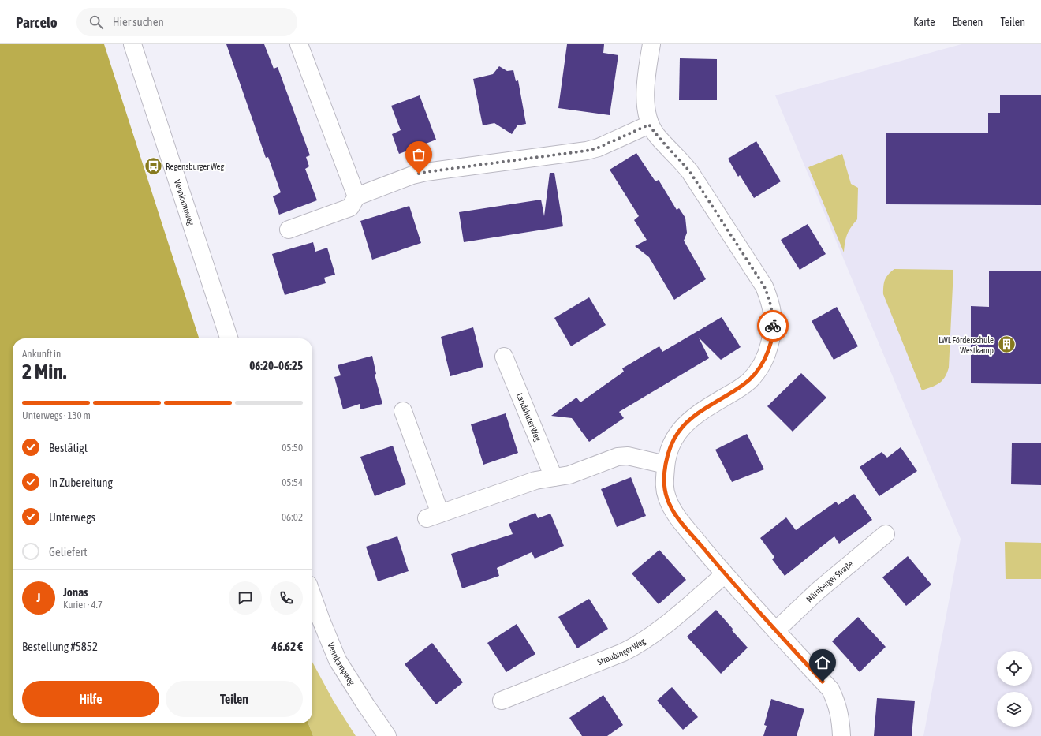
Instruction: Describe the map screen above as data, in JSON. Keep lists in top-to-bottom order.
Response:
{
  "streets": {
    "street": [
      "Vennkampweg",
      "Landshuter Weg",
      "Nürnberger Straße",
      "Straubinger Weg"
    ]
  },
  "places": {
    "bus stop": ["Regensburger Weg"],
    "building": ["LWL Förderschule Westkamp"]
  },
  "page": {
    "header": "Parcelo",
    "search": "Hier suchen",
    "nav": ["Karte", "Ebenen", "Teilen"],
    "heading": ["2 Min.", "Ankunft in", "06:20–06:25"],
    "panel": [
      "Jonas",
      "Kurier · 4.7",
      "Bestellung #5852",
      "46.62 €"
    ],
    "bar": "Unterwegs · 130 m",
    "list": [
      ["Bestätigt", "05:50"],
      ["In Zubereitung", "05:54"],
      ["Unterwegs", "06:02"],
      "Geliefert"
    ],
    "round": "J",
    "buttons": ["Hilfe", "Teilen"]
  }
}
